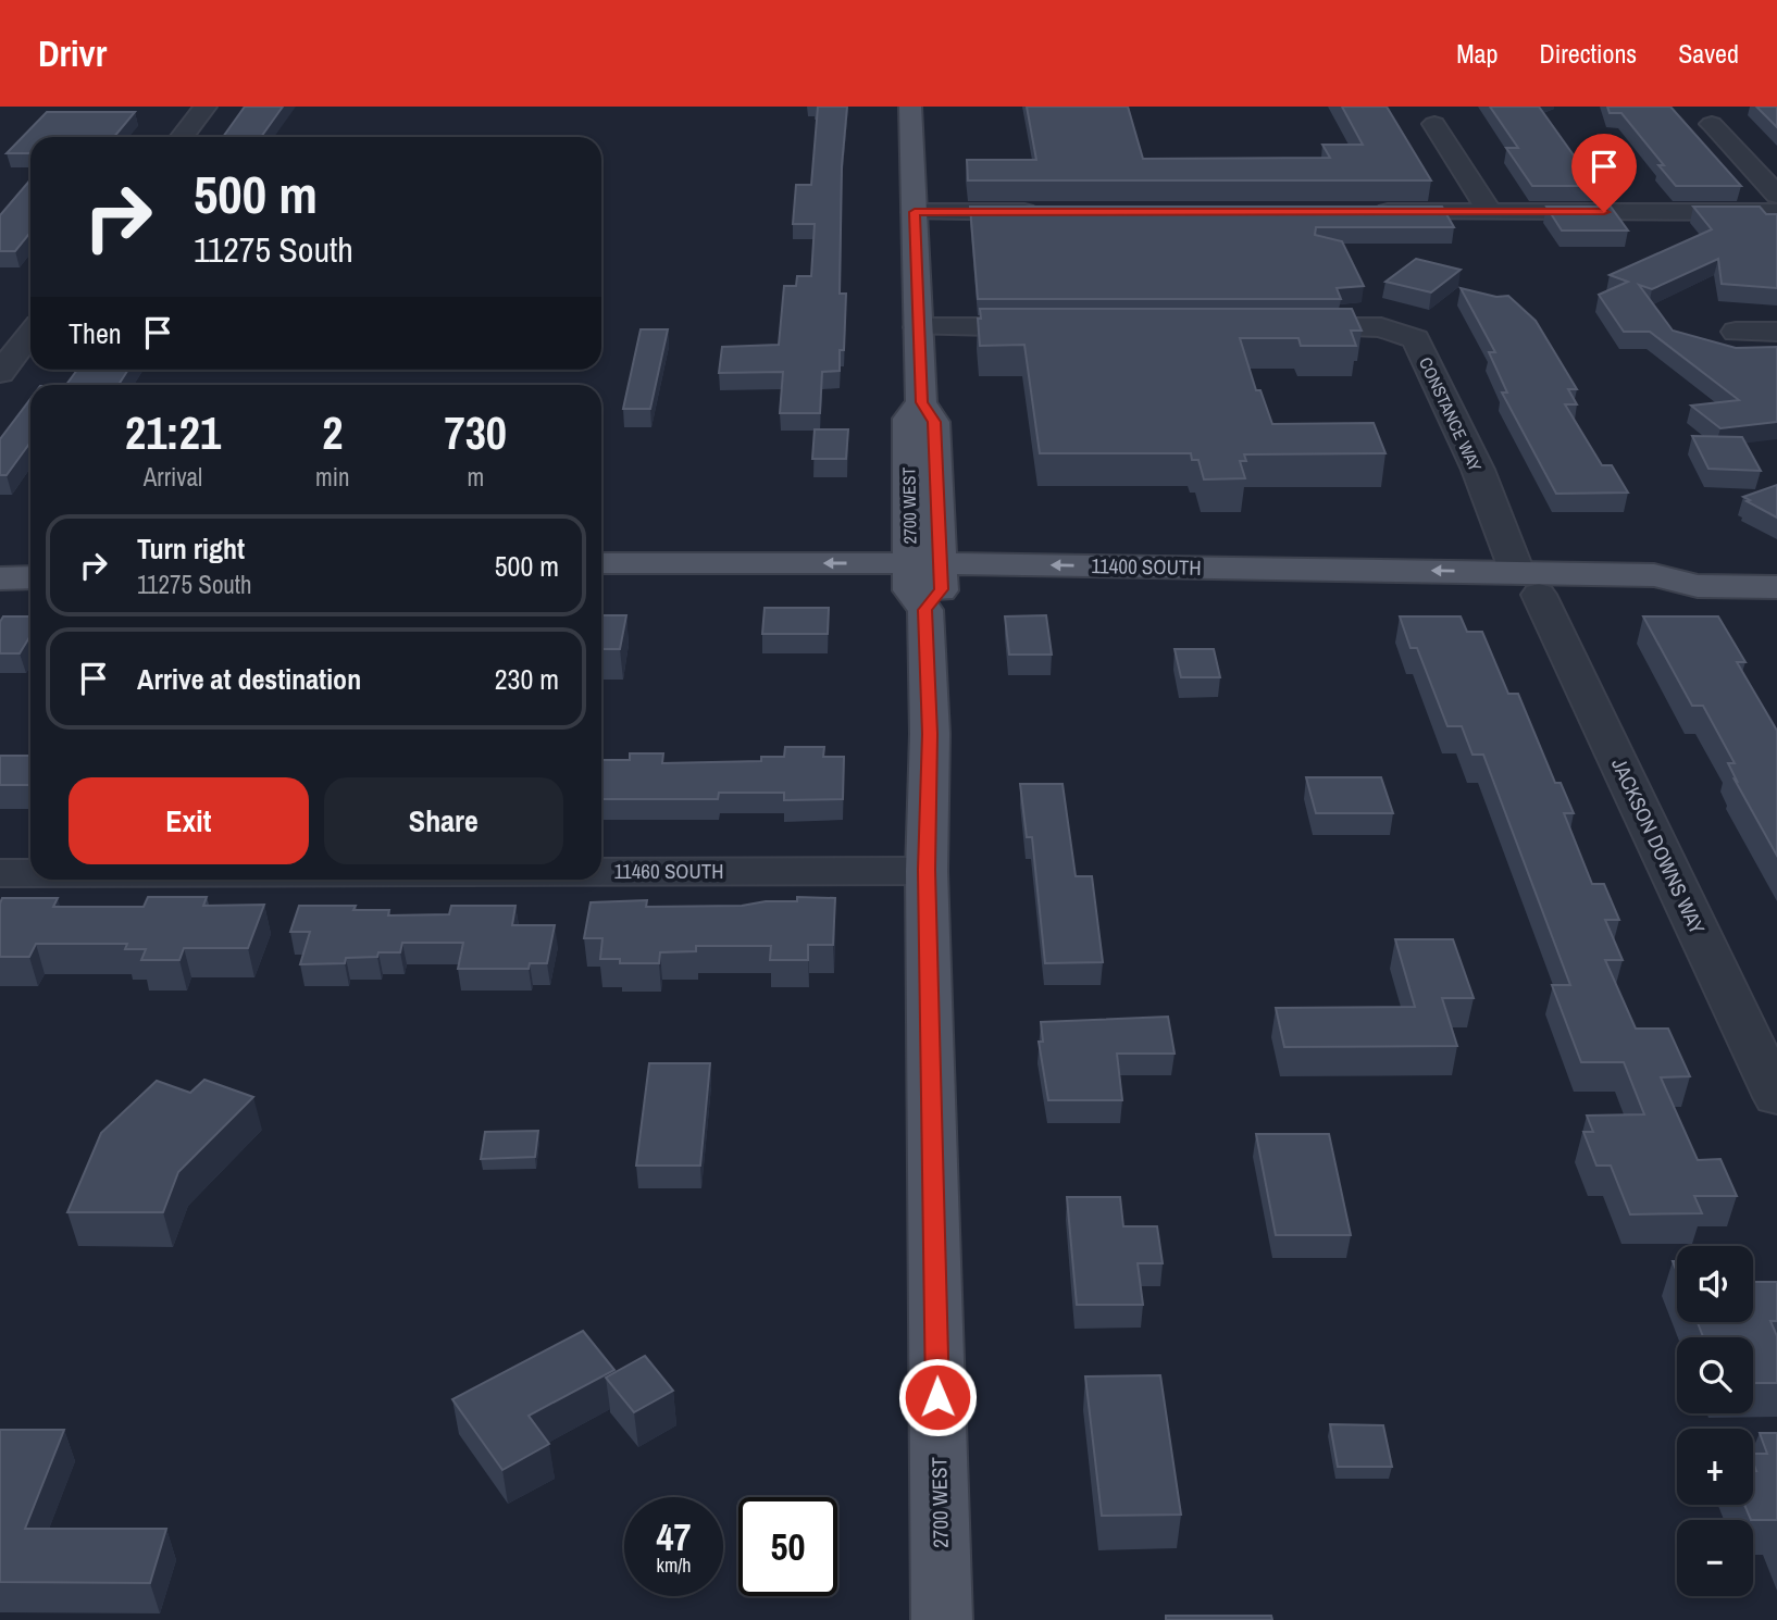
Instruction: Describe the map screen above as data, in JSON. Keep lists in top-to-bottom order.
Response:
{
  "streets": {
    "main road": ["2700 WEST", "11400 SOUTH"],
    "street": ["CONSTANCE WAY", "JACKSON DOWNS WAY", "11460 SOUTH"]
  },
  "crossings": [
    ["CONSTANCE WAY", "11400 SOUTH"],
    ["CONSTANCE WAY", "JACKSON DOWNS WAY"],
    ["2700 WEST", "11400 SOUTH"],
    ["2700 WEST", "11460 SOUTH"],
    ["11400 SOUTH", "JACKSON DOWNS WAY"]
  ],
  "page": {
    "header": "Drivr",
    "nav": ["Map", "Directions", "Saved"],
    "turn": ["500 m", "11275 South"],
    "then": "Then",
    "eta": [
      "21:21",
      "Arrival",
      "2",
      "min",
      "730",
      "m"
    ],
    "list": [
      {
        "name": "Turn right",
        "note": "11275 South",
        "value": "500 m"
      },
      {
        "name": "Arrive at destination",
        "value": "230 m"
      }
    ],
    "buttons": ["Exit", "Share"],
    "map_buttons": ["+", "−"],
    "speed": "47 km/h",
    "limit": "50"
  }
}
